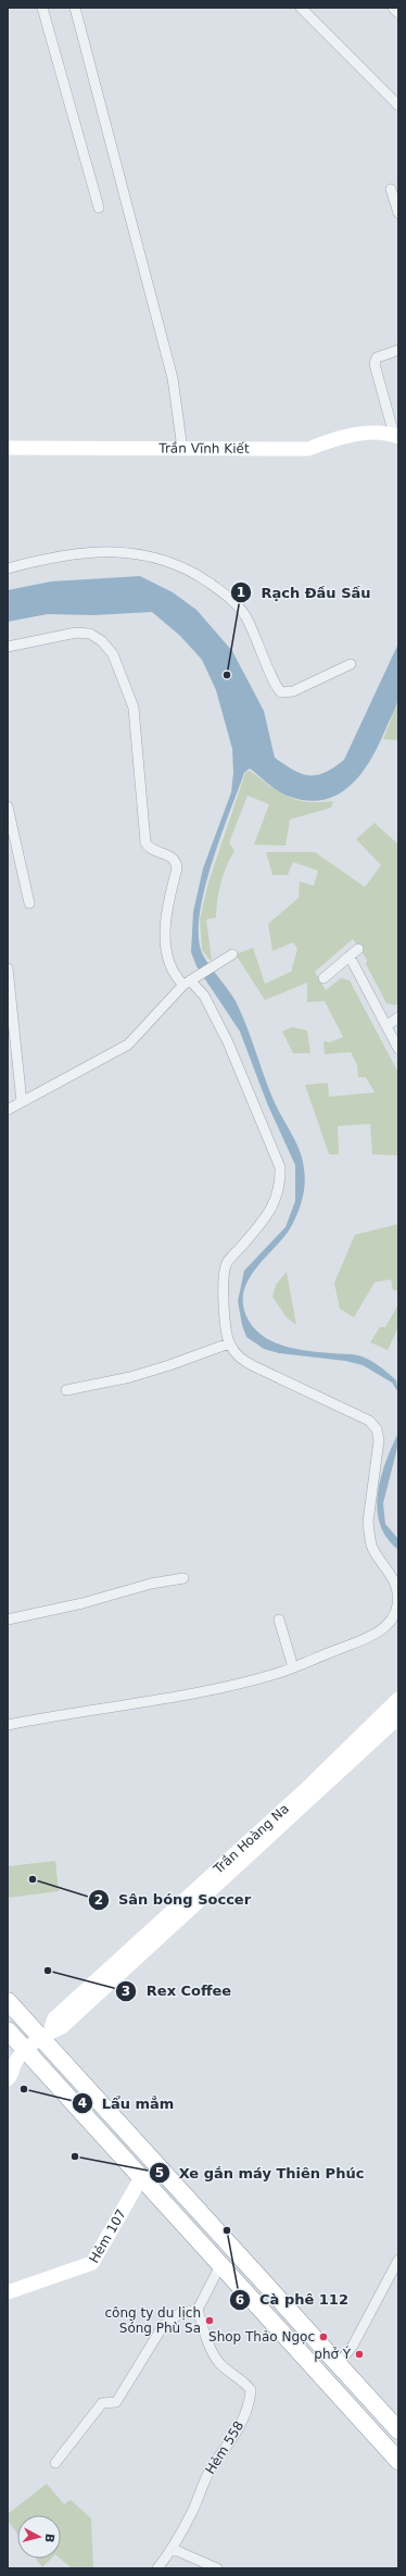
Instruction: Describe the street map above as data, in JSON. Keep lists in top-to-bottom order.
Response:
{
  "streets": {
    "main road": ["Trần Vĩnh Kiết", "Trần Hoàng Na", "Hẻm 107"],
    "street": ["Hẻm 558"]
  },
  "places": [
    "Rạch Đầu Sấu",
    "Sân bóng Soccer",
    "Rex Coffee",
    "Lẩu mẳm",
    "Xe gắn máy Thiên Phúc",
    "Cà phê 112",
    "công ty du lịch Sóng Phù Sa",
    "Shop Thảo Ngọc",
    "phở Ý"
  ],
  "north": "right"
}
